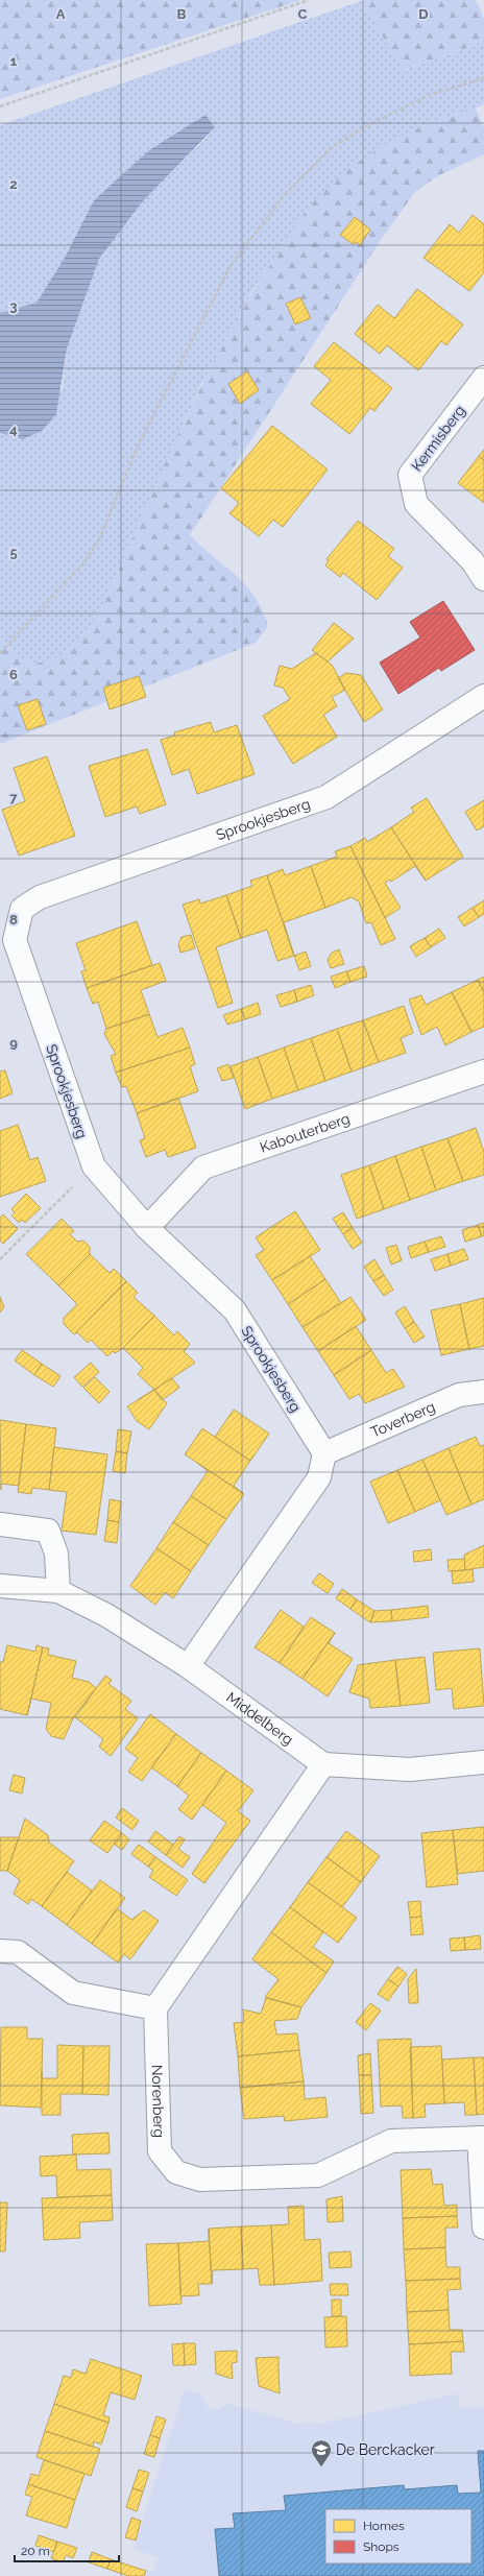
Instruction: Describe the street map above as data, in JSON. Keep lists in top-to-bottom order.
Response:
{
  "streets": {
    "street": [
      "Kermisberg",
      "Sprookjesberg",
      "Kabouterberg",
      "Toverberg",
      "Middelberg",
      "Norenberg"
    ]
  },
  "crossings": [
    ["Sprookjesberg", "Kabouterberg"],
    ["Sprookjesberg", "Toverberg"]
  ],
  "places": {
    "school or university": ["De Berckacker"]
  },
  "legend": ["Homes", "Shops"],
  "scale_bar": "20 m",
  "grid": {
    "columns": [
      "A",
      "B",
      "C",
      "D"
    ],
    "rows": [
      "1",
      "2",
      "3",
      "4",
      "5",
      "6",
      "7",
      "8",
      "9"
    ]
  }
}
